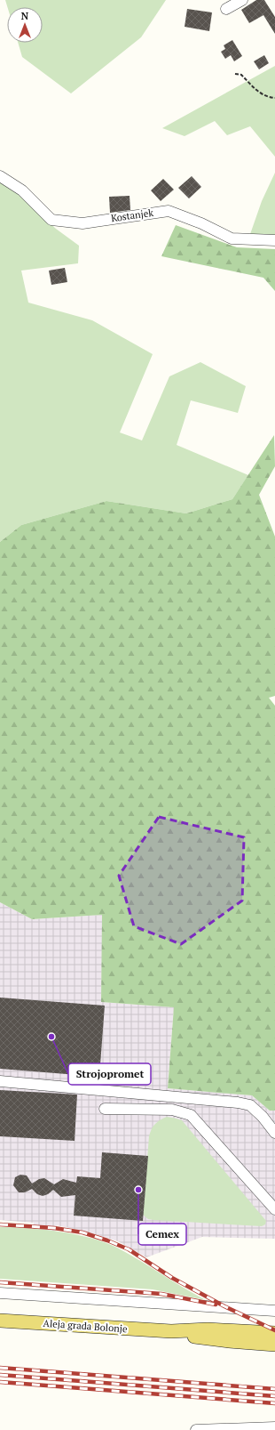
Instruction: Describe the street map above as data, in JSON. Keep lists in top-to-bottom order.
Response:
{
  "streets": {
    "main road": ["Aleja grada Bolonje"],
    "street": ["Kostanjek"]
  },
  "places": ["Strojopromet", "Cemex"],
  "north": "top"
}
